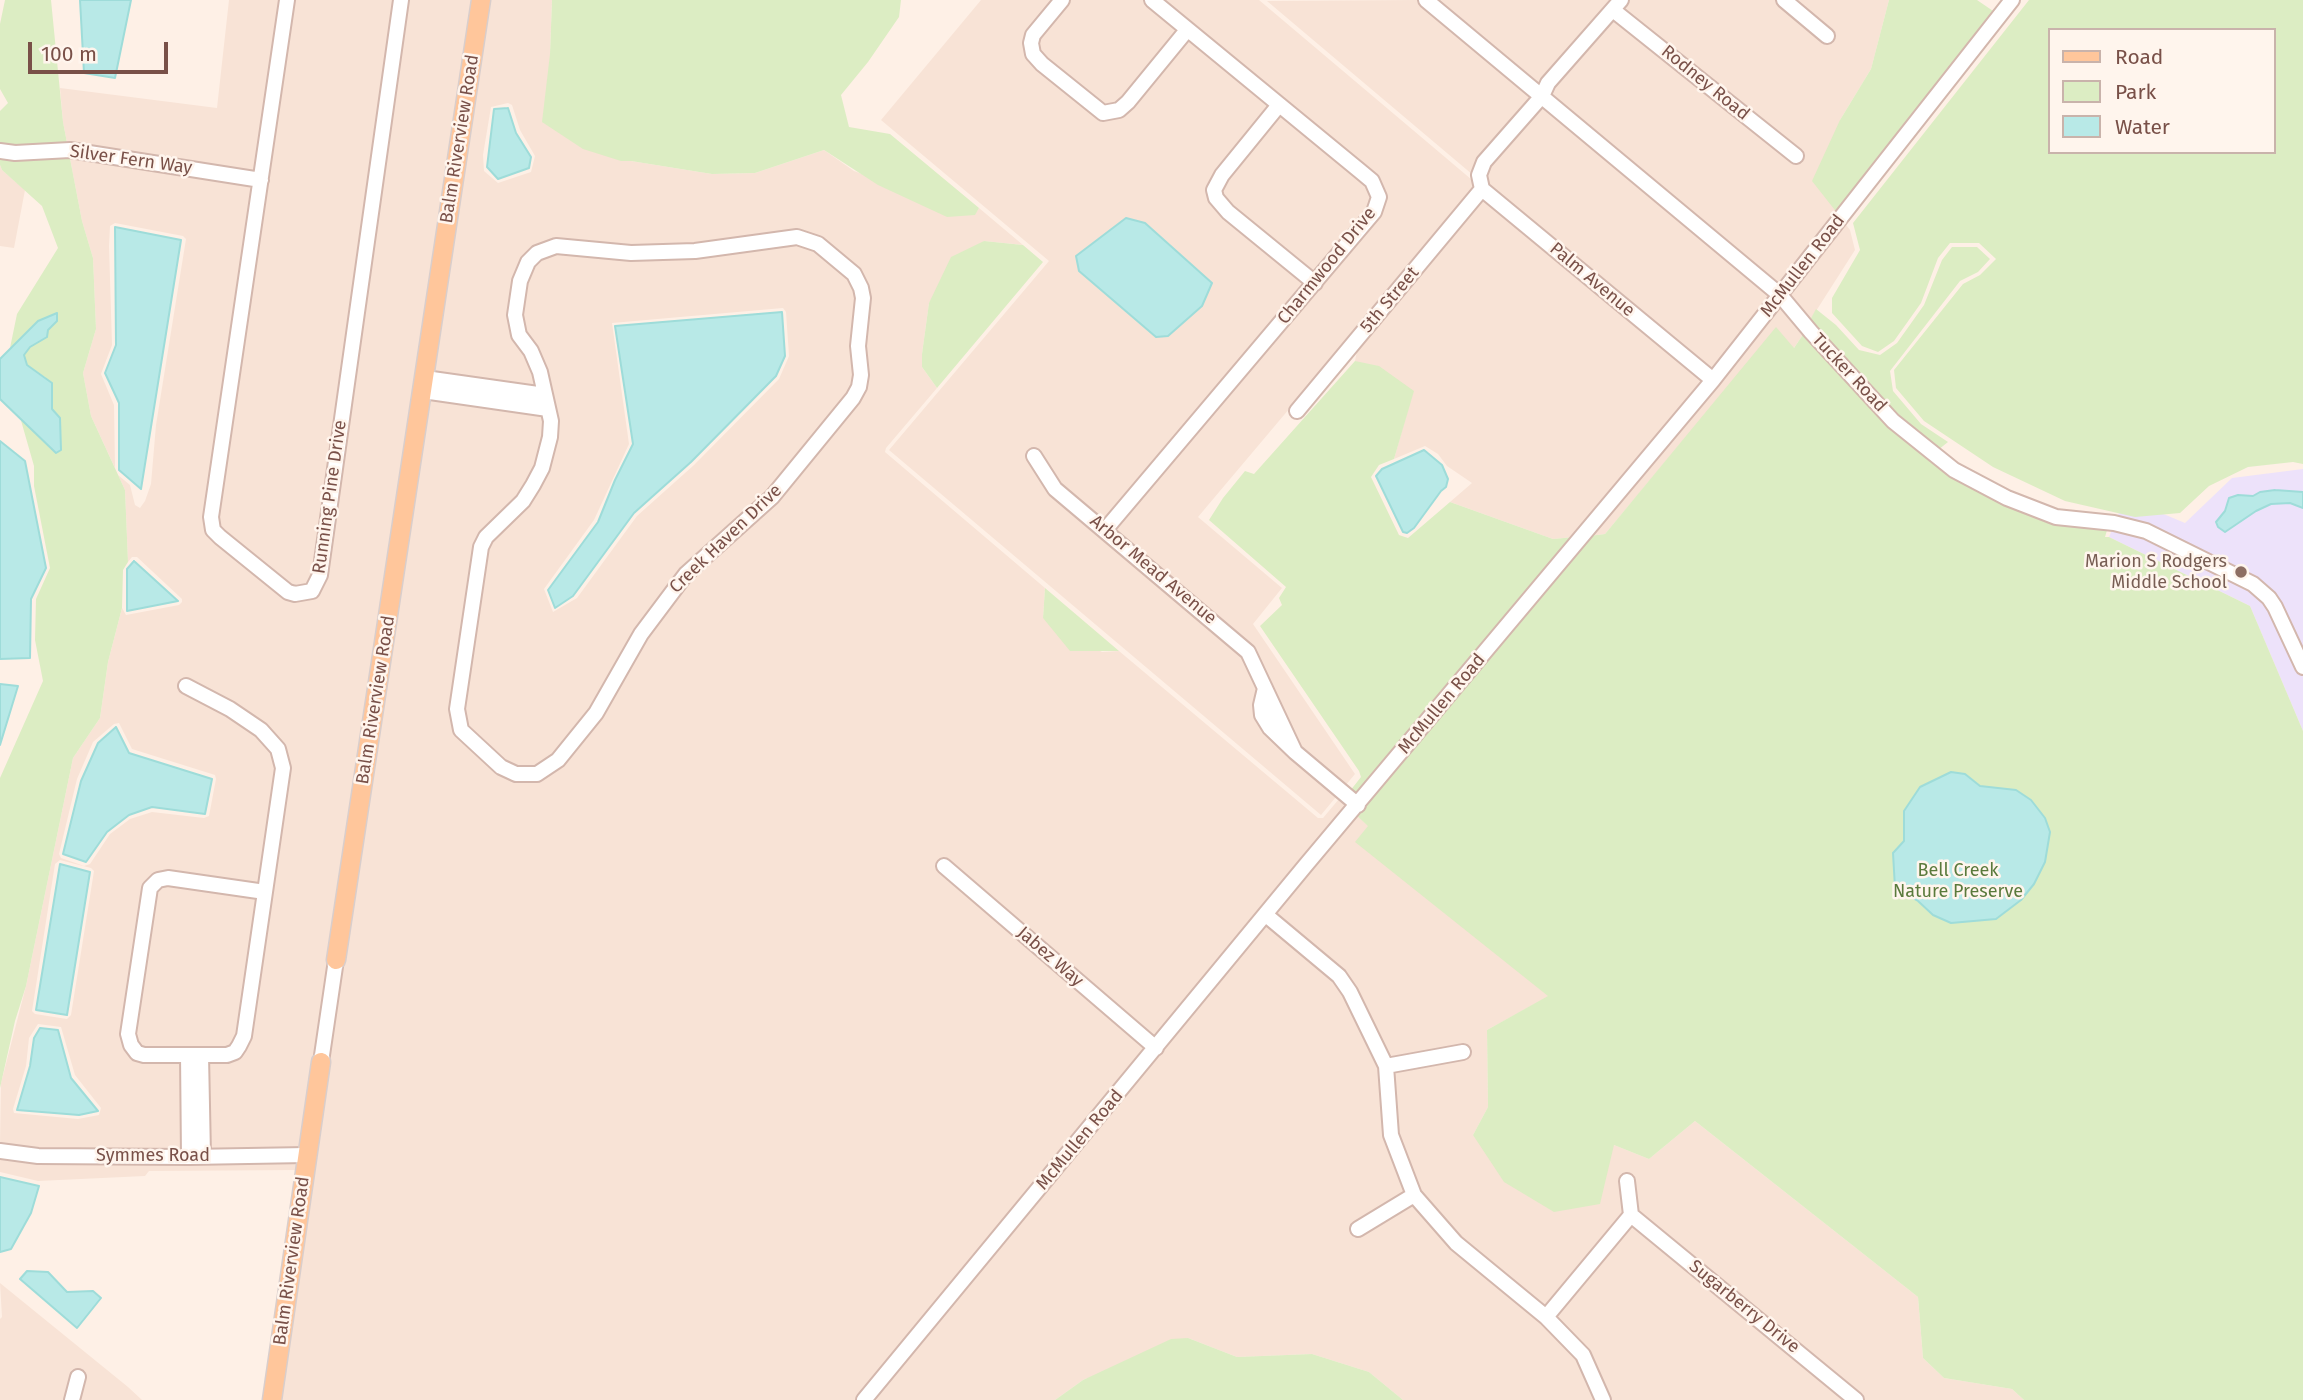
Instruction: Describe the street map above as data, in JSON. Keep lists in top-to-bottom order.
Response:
{
  "streets": {
    "main road": ["Balm Riverview Road"],
    "street": [
      "Rodney Road",
      "Silver Fern Way",
      "Charmwood Drive",
      "McMullen Road",
      "Palm Avenue",
      "5th Street",
      "Tucker Road",
      "Running Pine Drive",
      "Creek Haven Drive",
      "Arbor Mead Avenue",
      "Jabez Way",
      "Symmes Road",
      "Sugarberry Drive"
    ]
  },
  "crossings": [
    ["Rodney Road", "5th Street"],
    ["Balm Riverview Road", "Symmes Road"],
    ["Silver Fern Way", "Running Pine Drive"],
    ["Charmwood Drive", "Arbor Mead Avenue"],
    ["McMullen Road", "Palm Avenue"],
    ["McMullen Road", "Tucker Road"],
    ["McMullen Road", "Arbor Mead Avenue"],
    ["McMullen Road", "Jabez Way"],
    ["Palm Avenue", "5th Street"],
    ["5th Street", "Tucker Road"]
  ],
  "parks": ["Bell Creek Nature Preserve"],
  "places": ["Marion S Rodgers Middle School"],
  "legend": ["Road", "Park", "Water"],
  "scale_bar": "100 m"
}
